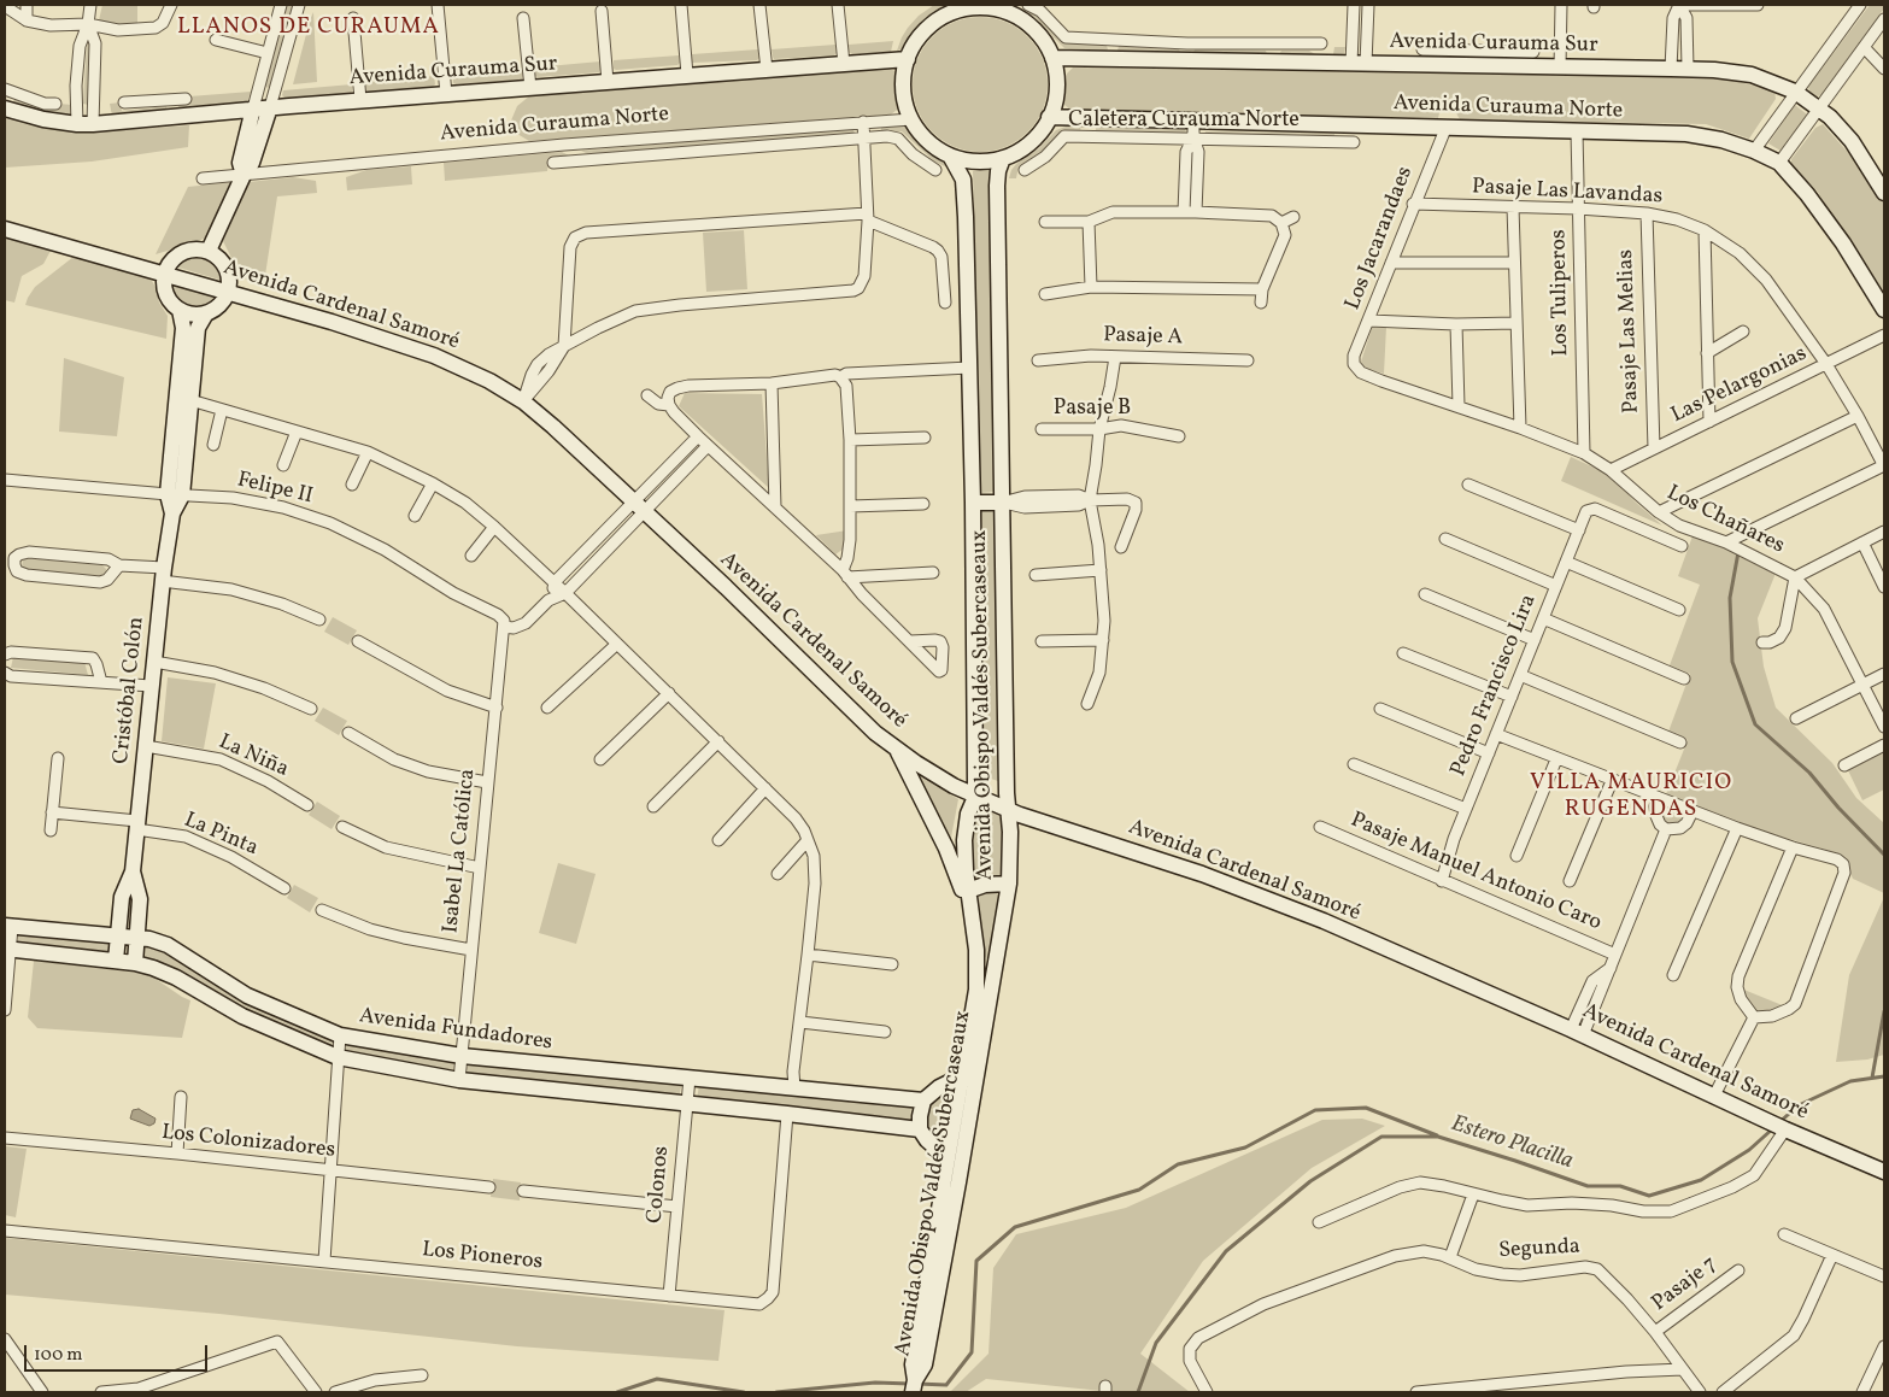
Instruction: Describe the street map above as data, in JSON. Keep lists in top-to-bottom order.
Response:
{
  "streets": {
    "street": [
      "Avenida Curauma Sur",
      "Avenida Curauma Norte",
      "Caletera Curauma Norte",
      "Pasaje Las Lavandas",
      "Los Jacarandaes",
      "Los Tuliperos",
      "Avenida Cardenal Samoré",
      "Pasaje Las Melias",
      "Pasaje A",
      "Las Pelargonias",
      "Pasaje B",
      "Felipe II",
      "Los Chañares",
      "Pedro Francisco Lira",
      "Cristóbal Colón",
      "Avenida Obispo Valdés Subercaseaux",
      "La Niña",
      "La Pinta",
      "Isabel La Católica",
      "Pasaje Manuel Antonio Caro",
      "Avenida Fundadores",
      "Los Colonizadores",
      "Colonos",
      "Segunda",
      "Los Pioneros",
      "Pasaje 7"
    ]
  },
  "crossings": [
    ["Avenida Curauma Sur", "Avenida Curauma Norte"],
    ["Avenida Curauma Sur", "Avenida Obispo Valdés Subercaseaux"],
    ["Avenida Curauma Norte", "Caletera Curauma Norte"],
    ["Avenida Curauma Norte", "Los Jacarandaes"],
    ["Avenida Curauma Norte", "Los Tuliperos"],
    ["Avenida Curauma Norte", "Avenida Obispo Valdés Subercaseaux"],
    ["Pasaje Las Lavandas", "Los Jacarandaes"],
    ["Pasaje Las Lavandas", "Los Tuliperos"],
    ["Pasaje Las Lavandas", "Pasaje Las Melias"],
    ["Pasaje Las Lavandas", "Las Pelargonias"],
    ["Los Jacarandaes", "Los Chañares"],
    ["Los Tuliperos", "Los Chañares"],
    ["Avenida Cardenal Samoré", "Avenida Obispo Valdés Subercaseaux"],
    ["Pasaje Las Melias", "Las Pelargonias"],
    ["Las Pelargonias", "Los Chañares"],
    ["Felipe II", "Cristóbal Colón"],
    ["Felipe II", "Isabel La Católica"],
    ["Pedro Francisco Lira", "Pasaje Manuel Antonio Caro"],
    ["Cristóbal Colón", "La Niña"],
    ["Cristóbal Colón", "La Pinta"],
    ["Cristóbal Colón", "Avenida Fundadores"],
    ["Isabel La Católica", "Avenida Fundadores"],
    ["Avenida Fundadores", "Colonos"],
    ["Avenida Fundadores", "Los Pioneros"],
    ["Colonos", "Los Pioneros"],
    ["Segunda", "Pasaje 7"]
  ],
  "districts": ["LLANOS DE CURAUMA", "VILLA MAURICIO RUGENDAS"],
  "water": ["Estero Placilla"],
  "scale_bar": "100 m"
}
